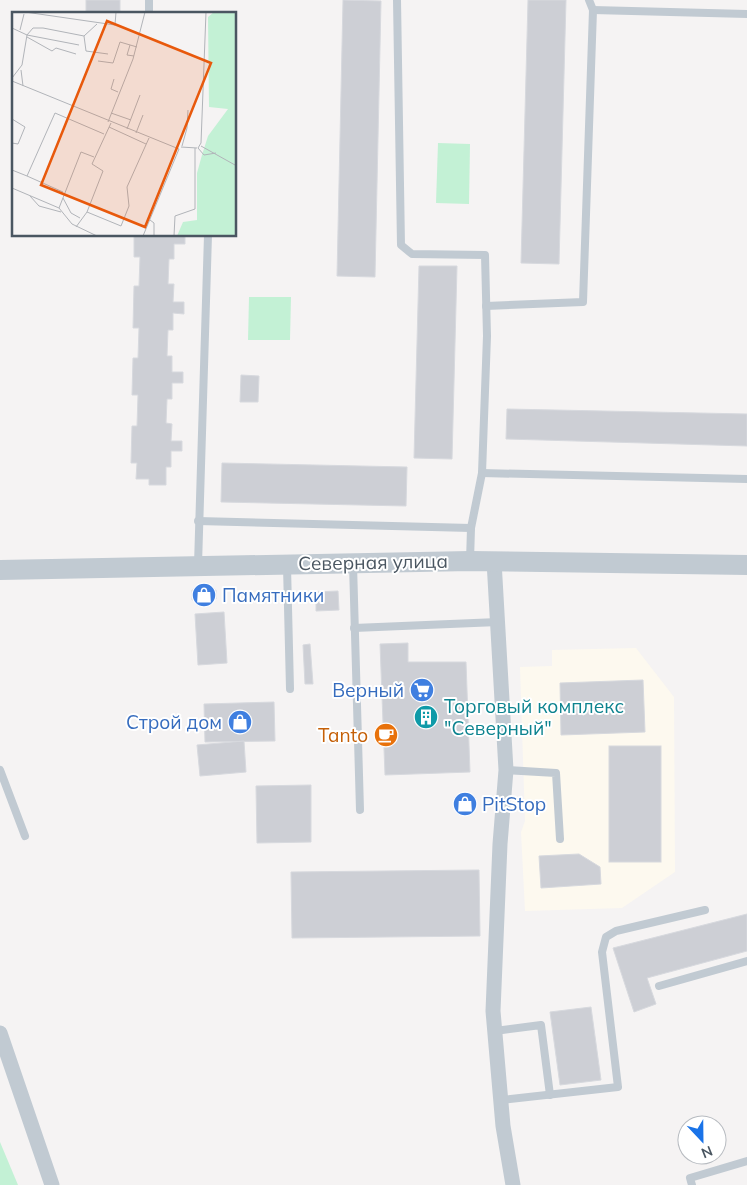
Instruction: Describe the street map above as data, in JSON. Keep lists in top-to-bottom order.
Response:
{
  "streets": {
    "street": ["Северная улица"]
  },
  "places": {
    "shop": ["Памятники", "Строй дом", "PitStop"],
    "supermarket": ["Верный"],
    "building": ["Торговый комплекс \"Северный\""],
    "cafe": ["Tanto"]
  },
  "north": "bottom"
}
